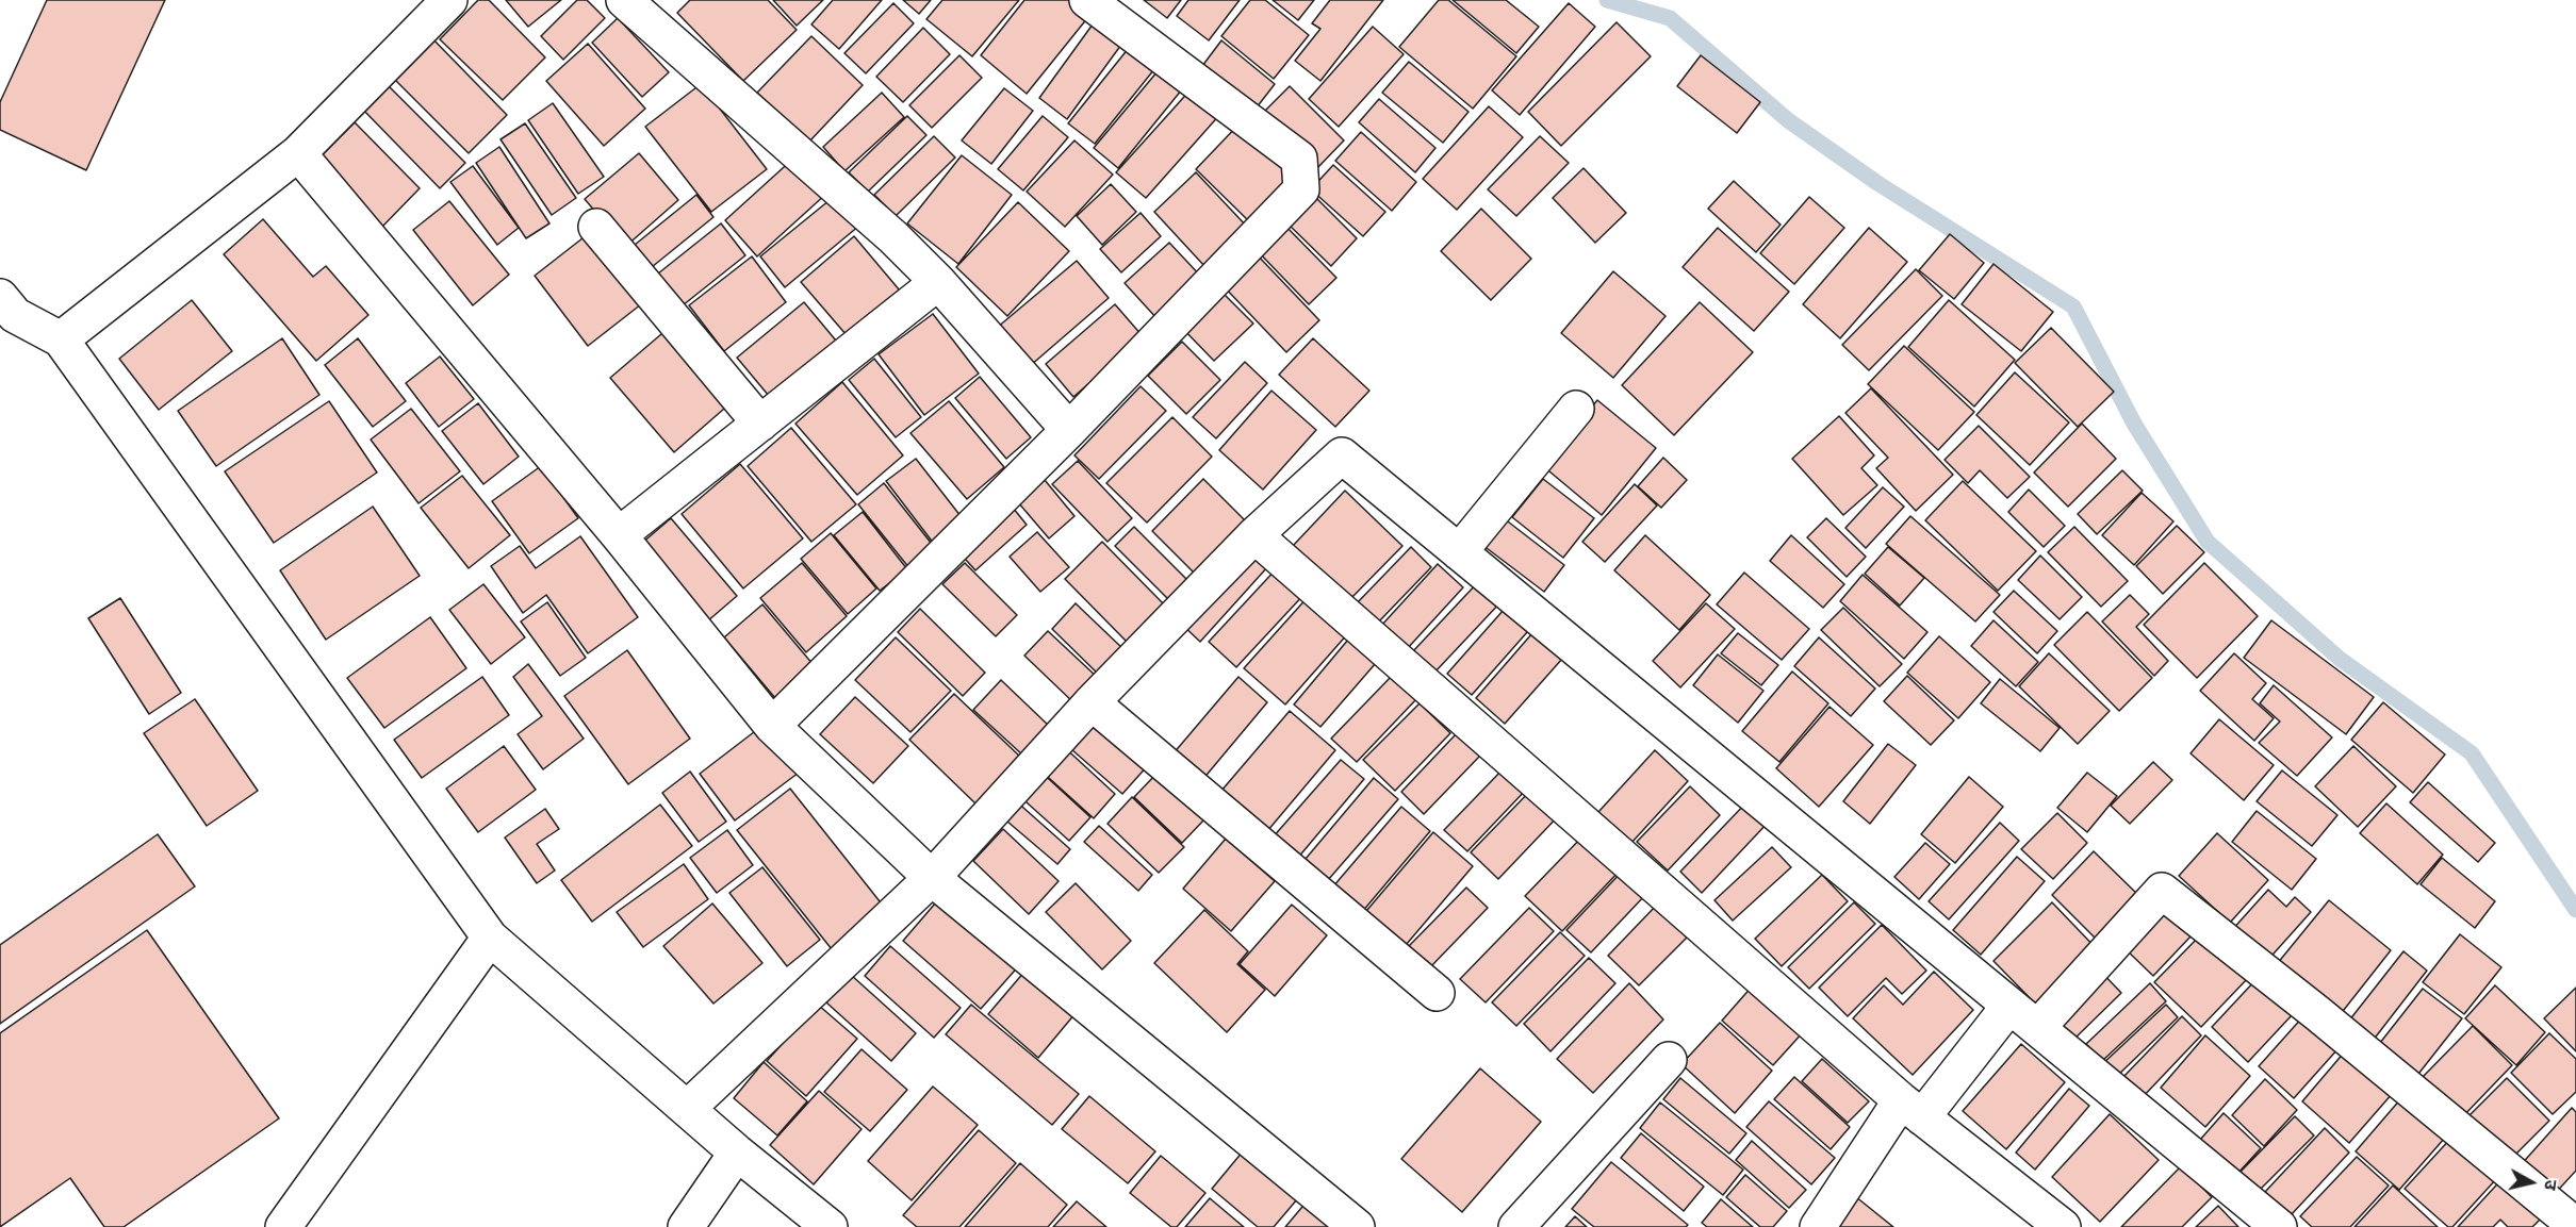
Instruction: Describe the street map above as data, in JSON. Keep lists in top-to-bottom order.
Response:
{
  "north": "right"
}
